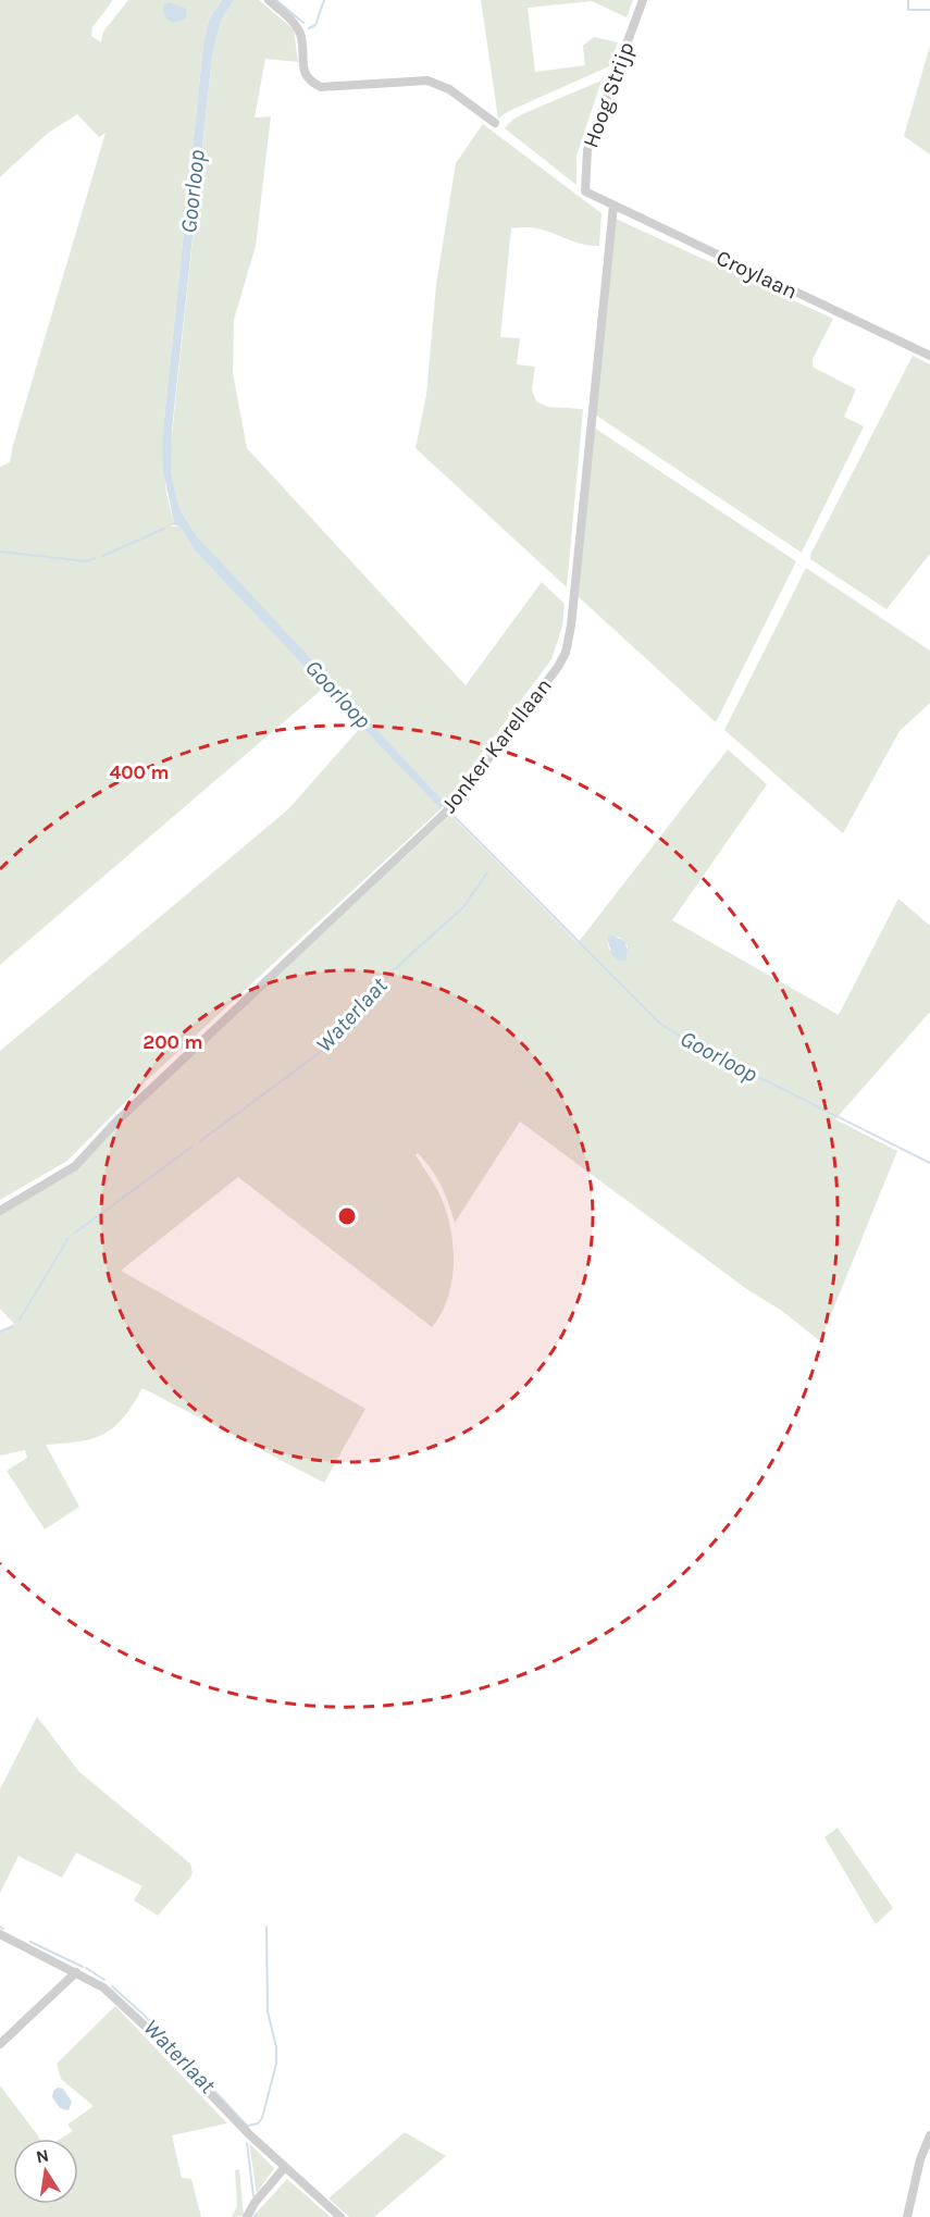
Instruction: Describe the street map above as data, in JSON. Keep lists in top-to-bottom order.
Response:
{
  "streets": {
    "street": ["Hoog Strijp", "Croylaan", "Jonker Karellaan"]
  },
  "crossings": [
    ["Hoog Strijp", "Croylaan"],
    ["Croylaan", "Jonker Karellaan"]
  ],
  "water": ["Goorloop", "Waterlaat"],
  "north": "top",
  "rings": ["400 m", "200 m"]
}
